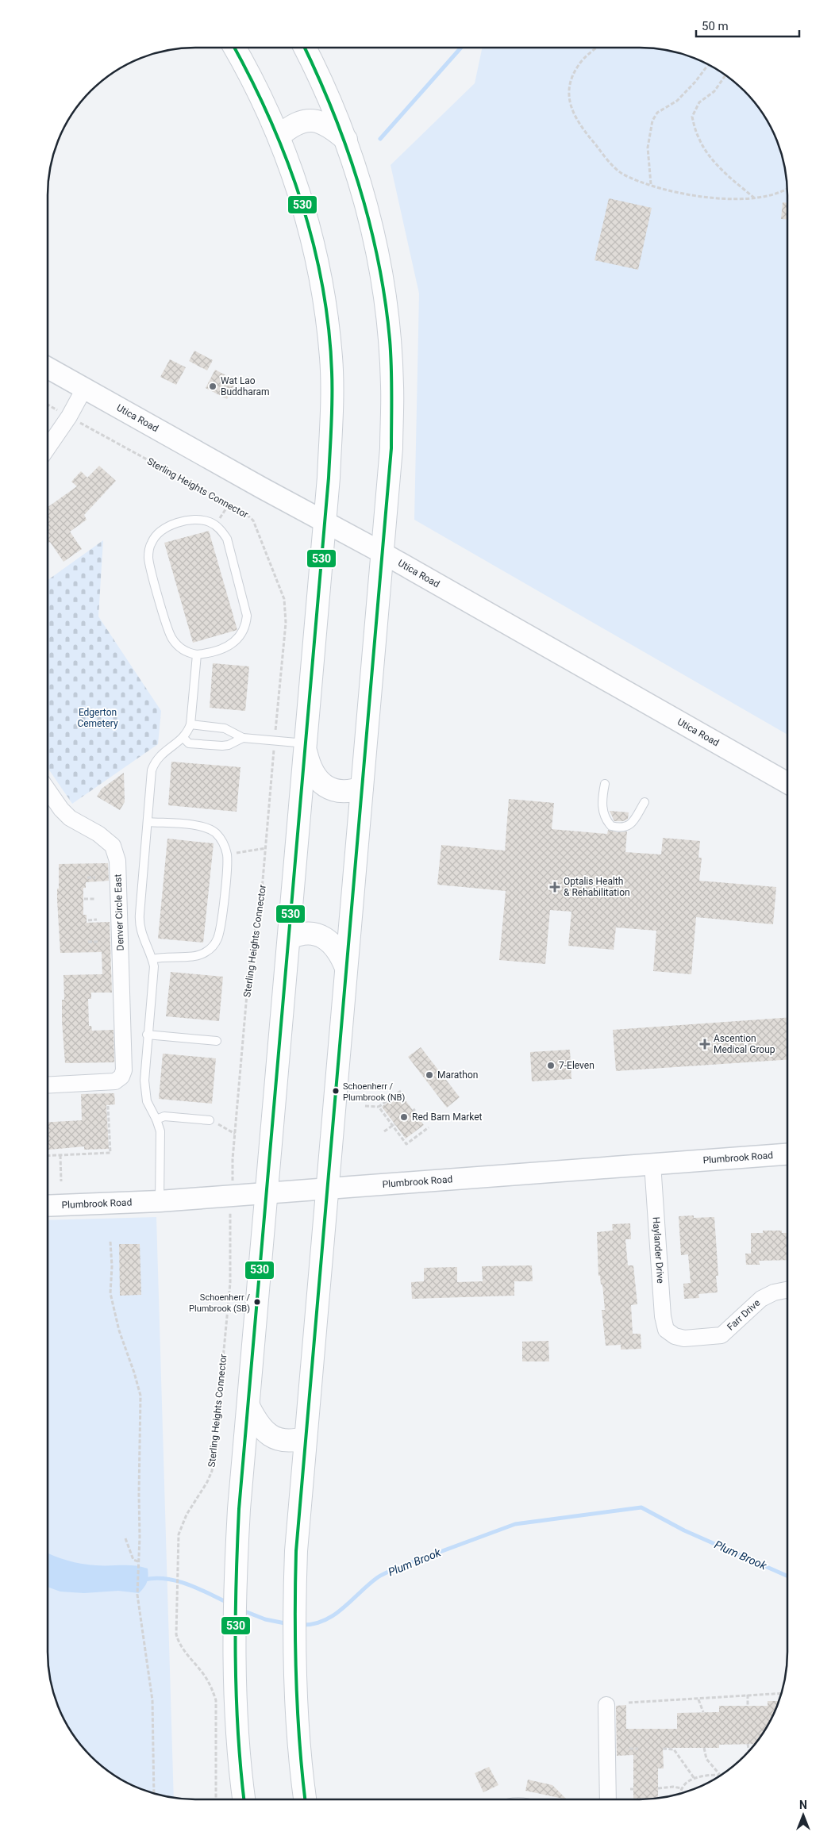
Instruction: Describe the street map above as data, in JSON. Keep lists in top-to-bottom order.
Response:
{
  "streets": {
    "street": [
      "Utica Road",
      "Denver Circle East",
      "Plumbrook Road",
      "Haylander Drive",
      "Farr Drive"
    ],
    "path": ["Sterling Heights Connector"]
  },
  "crossings": [
    ["Plumbrook Road", "Haylander Drive"],
    ["Haylander Drive", "Farr Drive"]
  ],
  "water": ["Plum Brook"],
  "parks": ["Edgerton Cemetery"],
  "places": {
    "other": [
      "Wat Lao Buddharam",
      "7-Eleven",
      "Marathon",
      "Schoenherr / Plumbrook (NB)",
      "Red Barn Market",
      "Schoenherr / Plumbrook (SB)"
    ],
    "health": ["Optalis Health & Rehabilitation", "Ascention Medical Group"]
  },
  "lines": ["transit line 530"],
  "scale_bar": "50 m",
  "north": "top"
}
